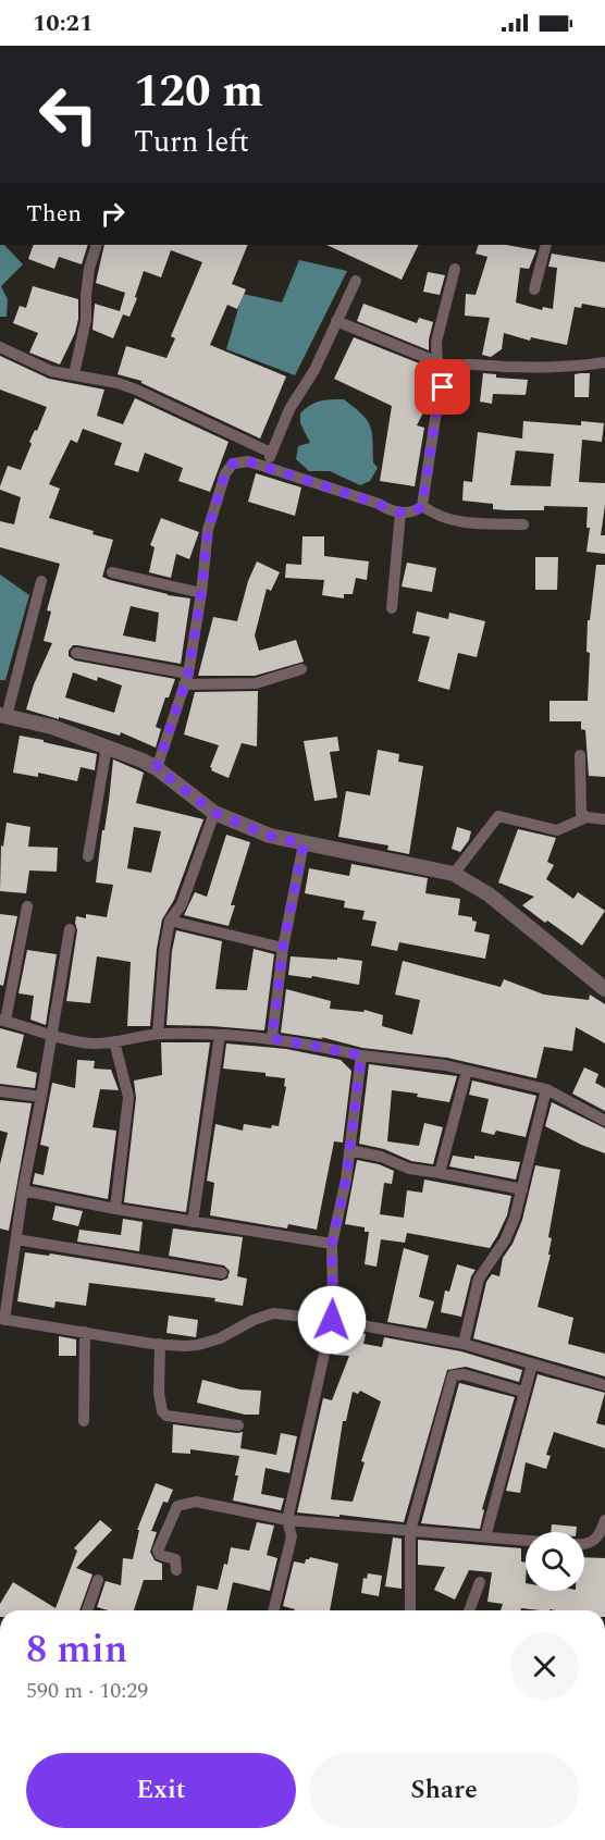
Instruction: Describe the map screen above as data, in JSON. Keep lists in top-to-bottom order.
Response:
{
  "page": {
    "status": "10:21",
    "turn": ["120 m", "Turn left"],
    "then": "Then",
    "heading": ["8 min", "590 m · 10:29"],
    "buttons": ["Exit", "Share"]
  }
}
